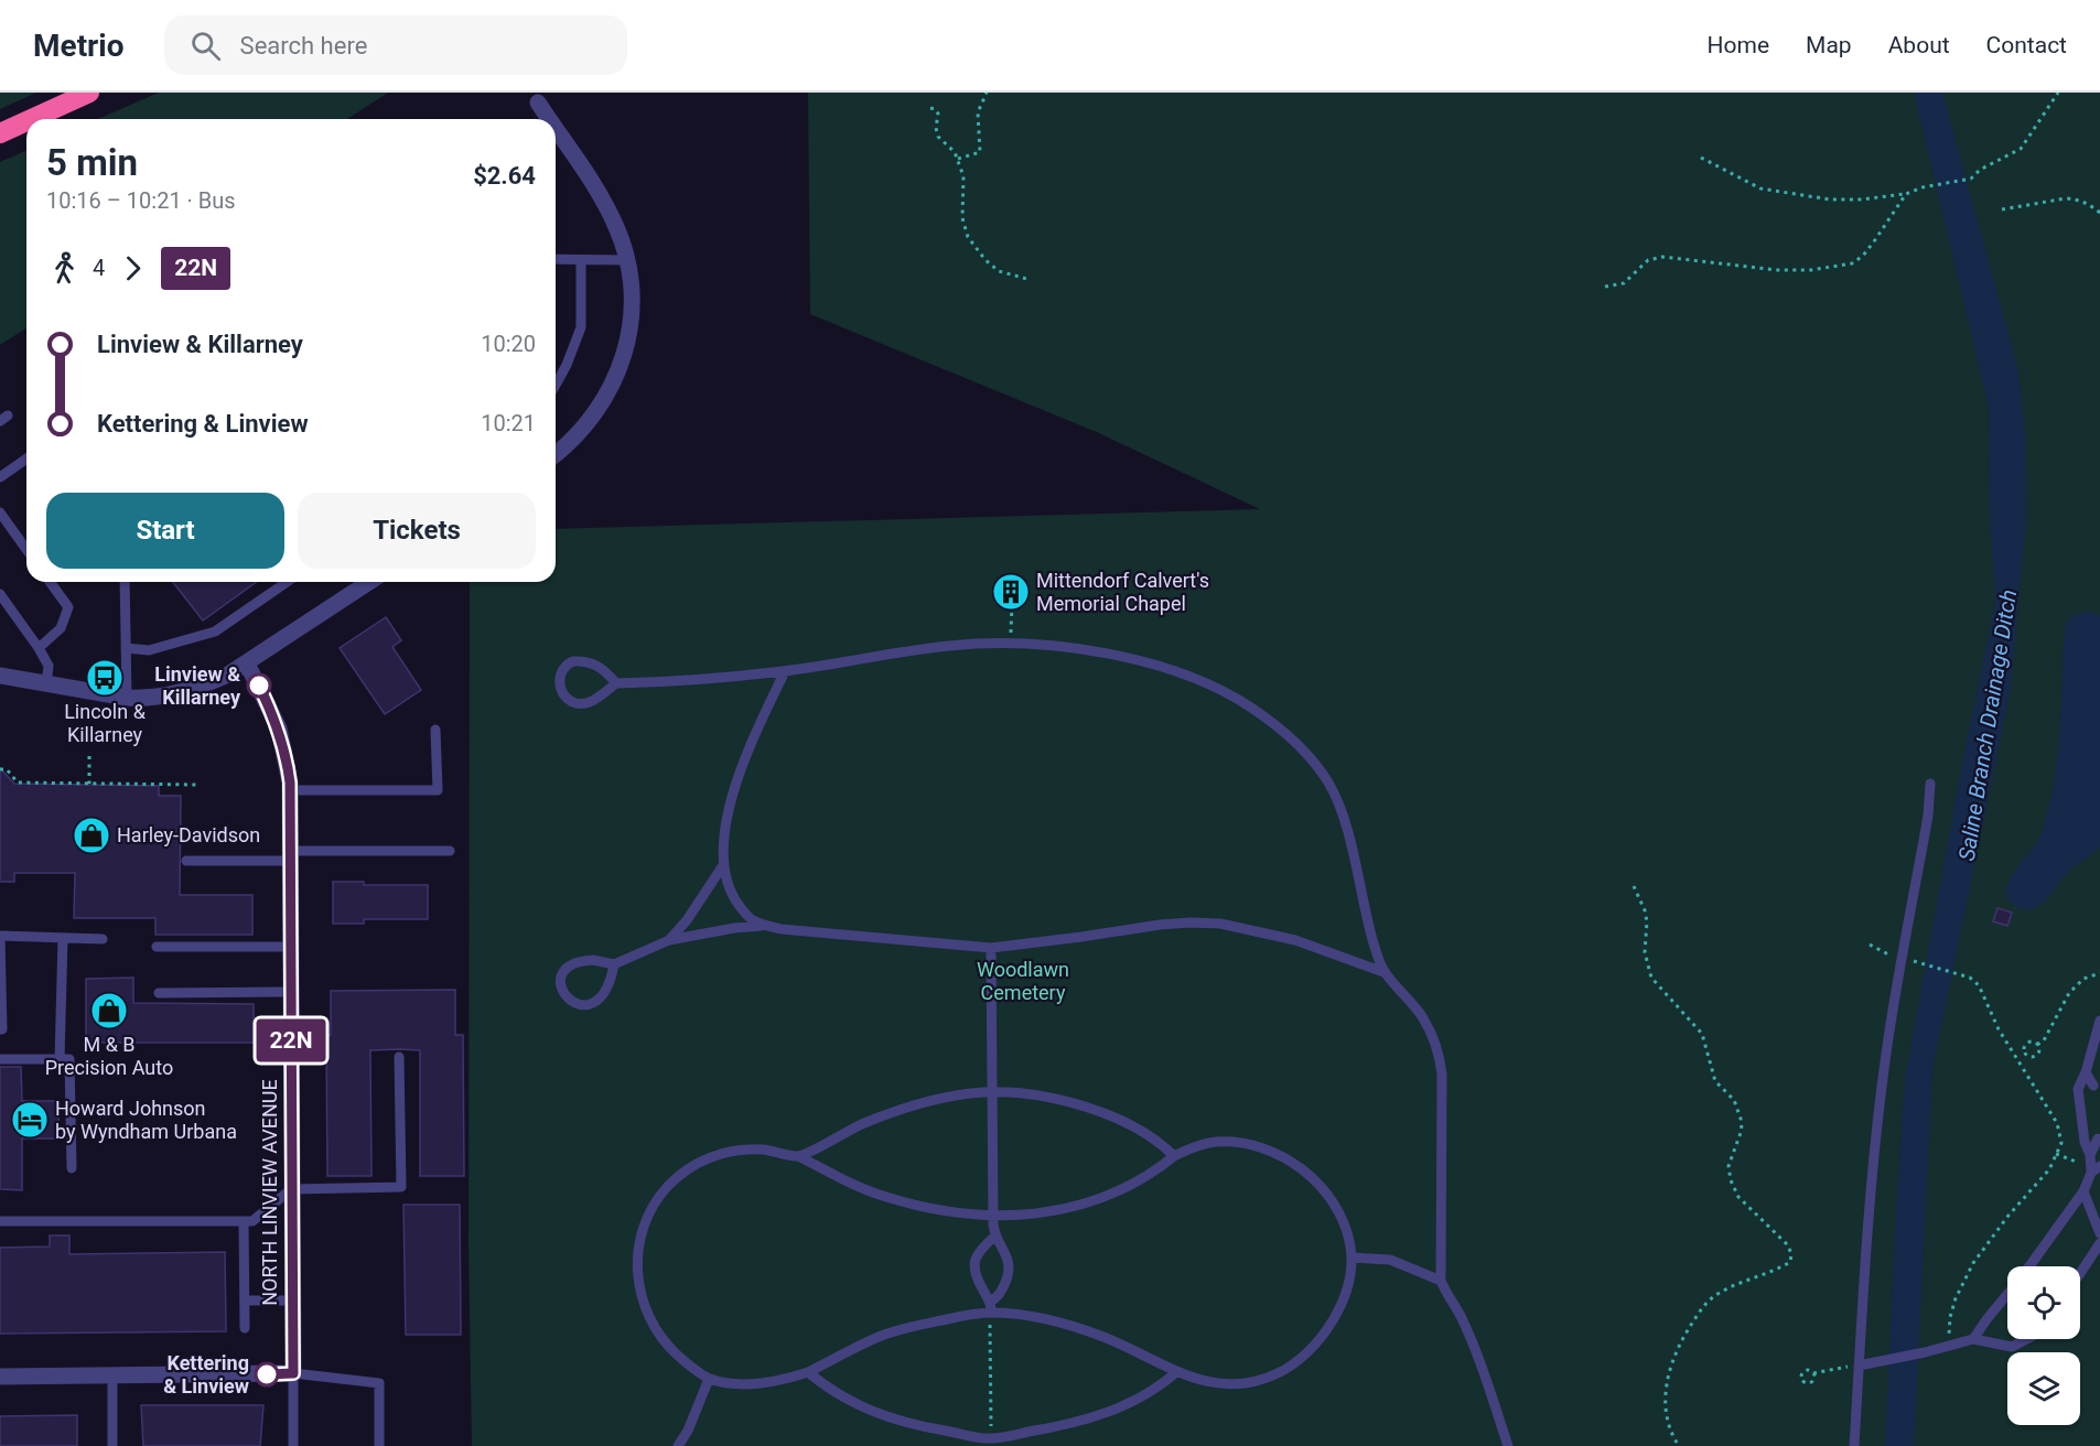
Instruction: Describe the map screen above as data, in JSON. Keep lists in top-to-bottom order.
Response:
{
  "streets": {
    "street": ["NORTH LINVIEW AVENUE"]
  },
  "water": ["Saline Branch Drainage Ditch"],
  "parks": ["Woodlawn Cemetery"],
  "places": {
    "building": ["Mittendorf Calvert's Memorial Chapel"],
    "bus stop": ["Lincoln & Killarney"],
    "other": ["Linview & Killarney", "Kettering & Linview"],
    "shop": ["Harley-Davidson", "M & B Precision Auto"],
    "hotel": ["Howard Johnson by Wyndham Urbana"]
  },
  "lines": ["bus line 22N"],
  "page": {
    "header": "Metrio",
    "search": "Search here",
    "nav": [
      "Home",
      "Map",
      "About",
      "Contact"
    ],
    "on_map": "22N",
    "heading": ["5 min", "10:16 – 10:21 · Bus", "$2.64"],
    "legs": ["4", "22N"],
    "list": [
      {
        "name": "Linview & Killarney",
        "value": "10:20"
      },
      {
        "name": "Kettering & Linview",
        "value": "10:21"
      }
    ],
    "buttons": ["Start", "Tickets"]
  }
}
